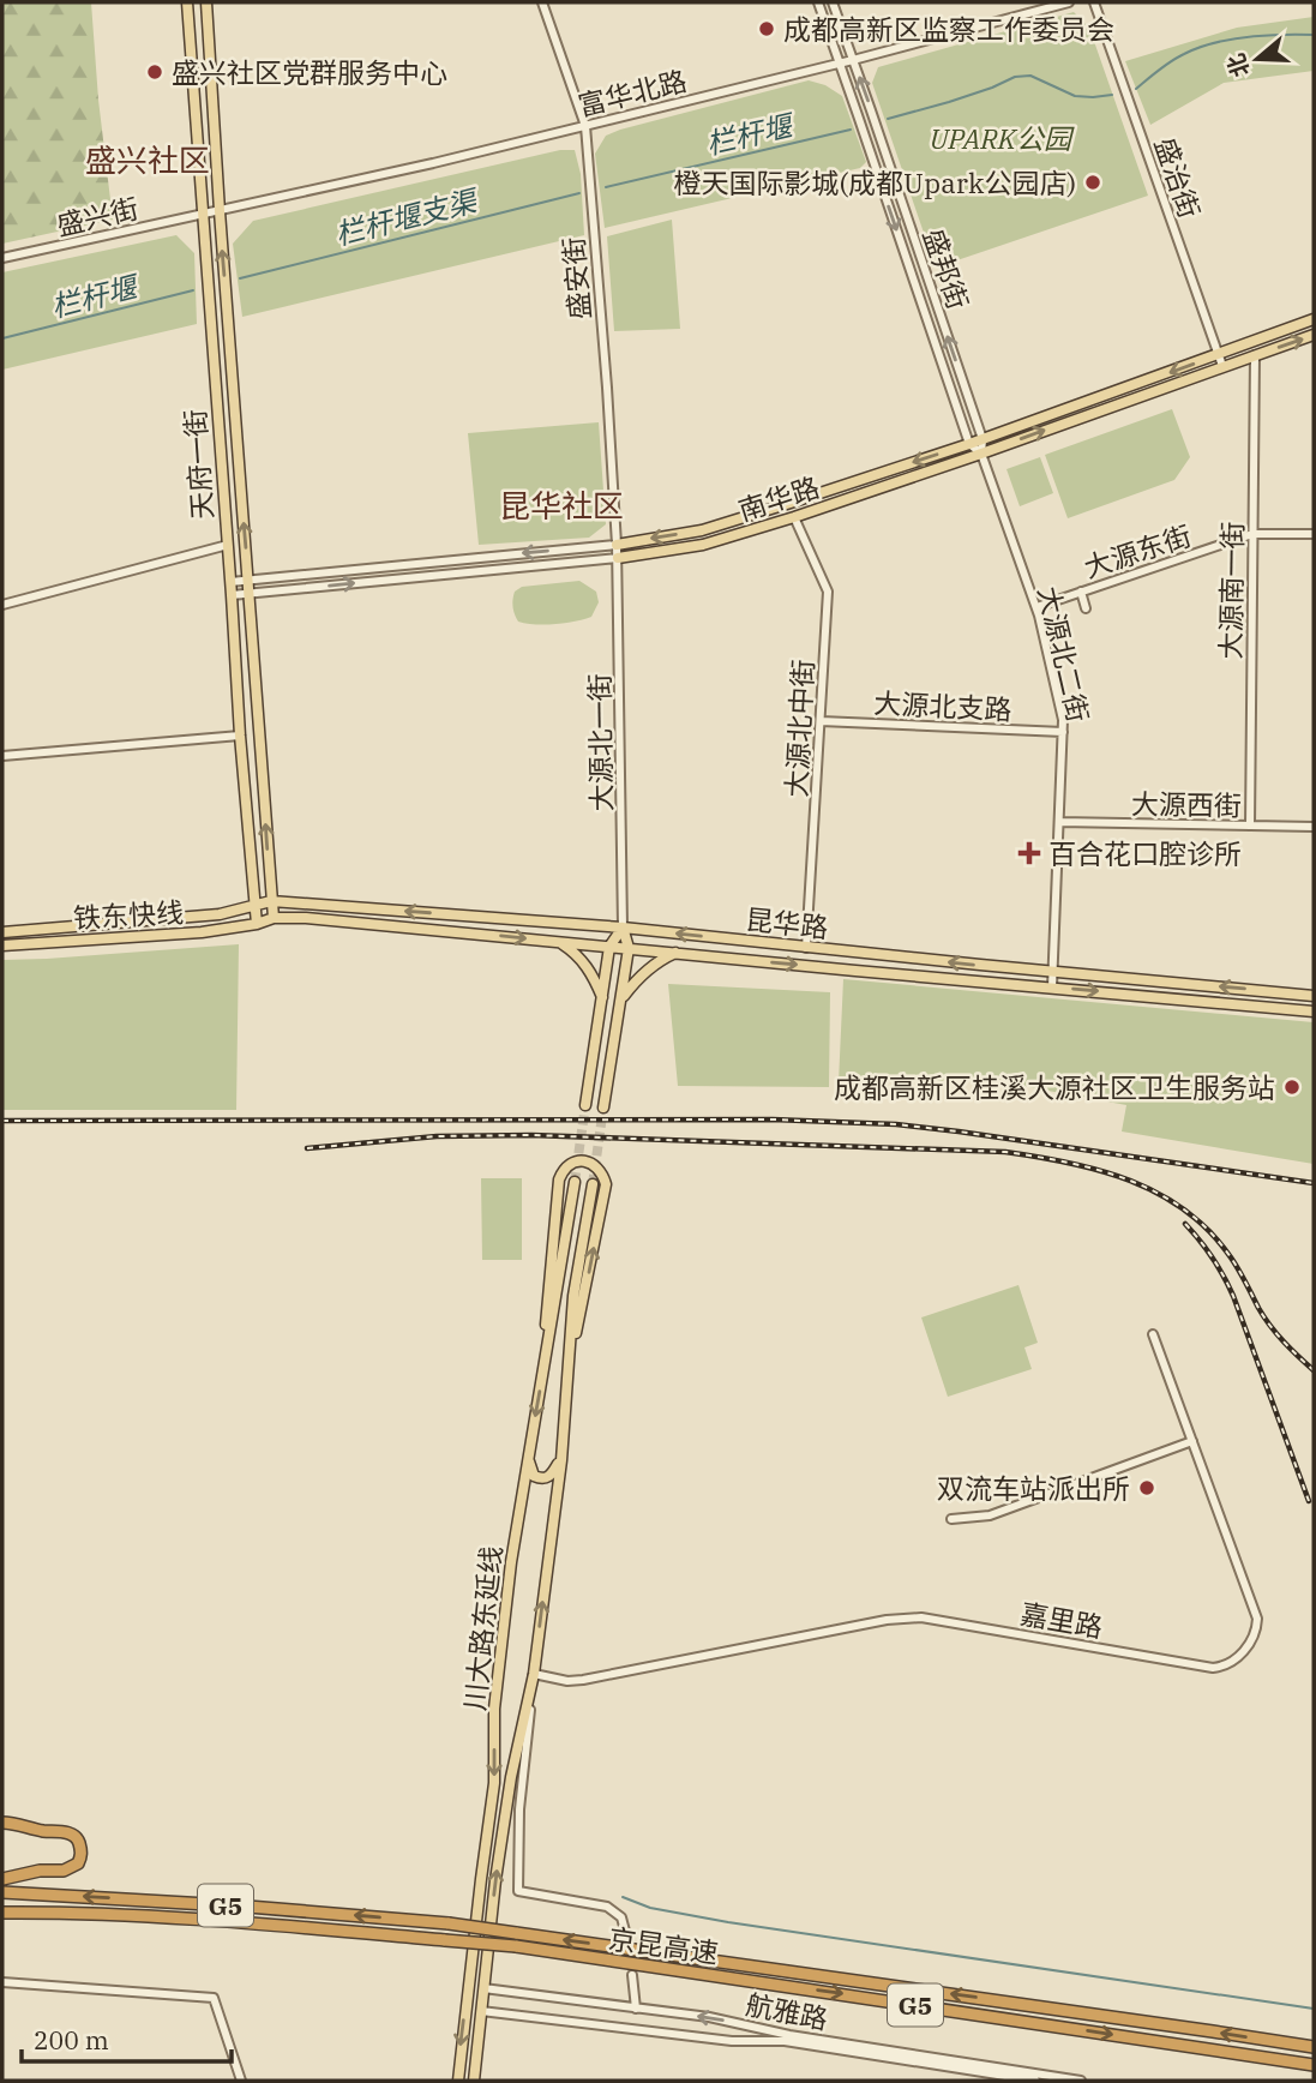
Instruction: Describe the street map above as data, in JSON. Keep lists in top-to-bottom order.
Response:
{
  "streets": {
    "highway": ["G5", "京昆高速"],
    "main road": [
      "天府一街",
      "南华路",
      "铁东快线",
      "昆华路",
      "川大路东延线"
    ],
    "street": [
      "富华北路",
      "盛治街",
      "盛兴街",
      "盛邦街",
      "盛安街",
      "大源东街",
      "大源南一街",
      "大源北二街",
      "大源北支路",
      "大源北中街",
      "大源北一街",
      "大源西街",
      "嘉里路",
      "航雅路"
    ]
  },
  "crossings": [
    ["富华北路", "盛兴街"],
    ["富华北路", "盛邦街"],
    ["富华北路", "盛安街"],
    ["富华北路", "天府一街"],
    ["盛治街", "南华路"],
    ["盛兴街", "天府一街"],
    ["盛邦街", "南华路"],
    ["盛邦街", "大源北二街"],
    ["盛安街", "南华路"],
    ["盛安街", "大源北一街"],
    ["天府一街", "南华路"],
    ["天府一街", "铁东快线"],
    ["天府一街", "昆华路"],
    ["南华路", "大源南一街"],
    ["南华路", "大源北二街"],
    ["南华路", "大源北中街"],
    ["南华路", "大源北一街"],
    ["大源东街", "大源南一街"],
    ["大源东街", "大源北二街"],
    ["大源南一街", "大源西街"],
    ["大源北二街", "大源北支路"],
    ["大源北二街", "大源西街"],
    ["大源北二街", "昆华路"],
    ["大源北支路", "大源北中街"],
    ["大源北中街", "昆华路"],
    ["大源北一街", "昆华路"],
    ["铁东快线", "昆华路"],
    ["嘉里路", "川大路东延线"],
    ["川大路东延线", "航雅路"]
  ],
  "districts": ["盛兴社区", "昆华社区"],
  "water": ["栏杆堰", "栏杆堰支渠"],
  "parks": ["UPARK公园"],
  "places": {
    "other": [
      "成都高新区监察工作委员会",
      "盛兴社区党群服务中心",
      "橙天国际影城(成都Upark公园店)",
      "成都高新区桂溪大源社区卫生服务站",
      "双流车站派出所"
    ],
    "health": ["百合花口腔诊所"]
  },
  "scale_bar": "200 m",
  "north": "left"
}
